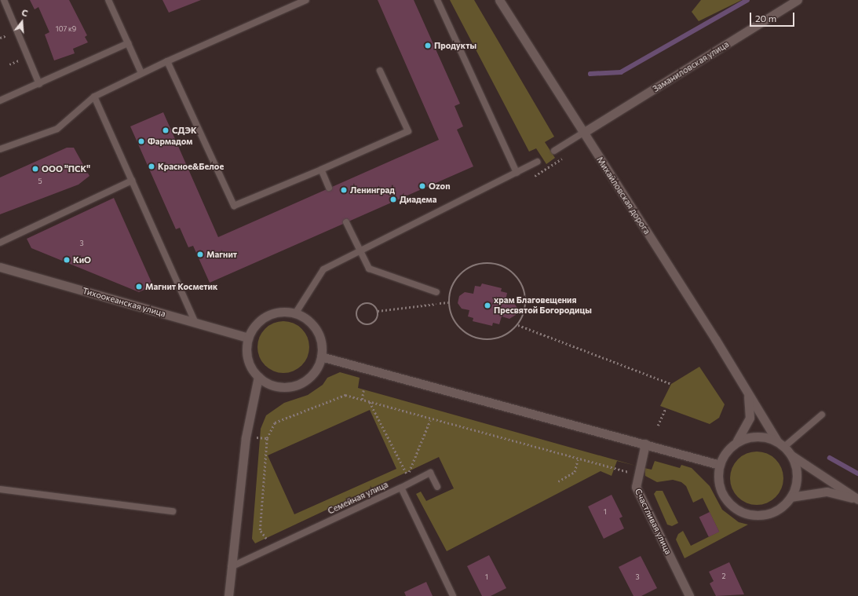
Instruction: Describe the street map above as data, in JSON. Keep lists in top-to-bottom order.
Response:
{
  "streets": {
    "street": [
      "Заманиловская улица",
      "Михайловская дорога",
      "Тихоокеанская улица",
      "Счастливая улица"
    ],
    "lane": ["Семейная улица"]
  },
  "crossings": [
    ["Заманиловская улица", "Михайловская дорога"]
  ],
  "places": [
    "Продукты",
    "СДЭК",
    "Фармадом",
    "Красное&Белое",
    "ООО \"ПСК\"",
    "Ozon",
    "Ленинград",
    "Диадема",
    "Магнит",
    "КиО",
    "Магнит Косметик",
    "храм Благовещения Пресвятой Богородицы"
  ],
  "house_numbers": [
    "107 к9",
    "5",
    "3",
    "1",
    "2",
    "1",
    "3"
  ],
  "scale_bar": "20 m",
  "north": "top"
}
